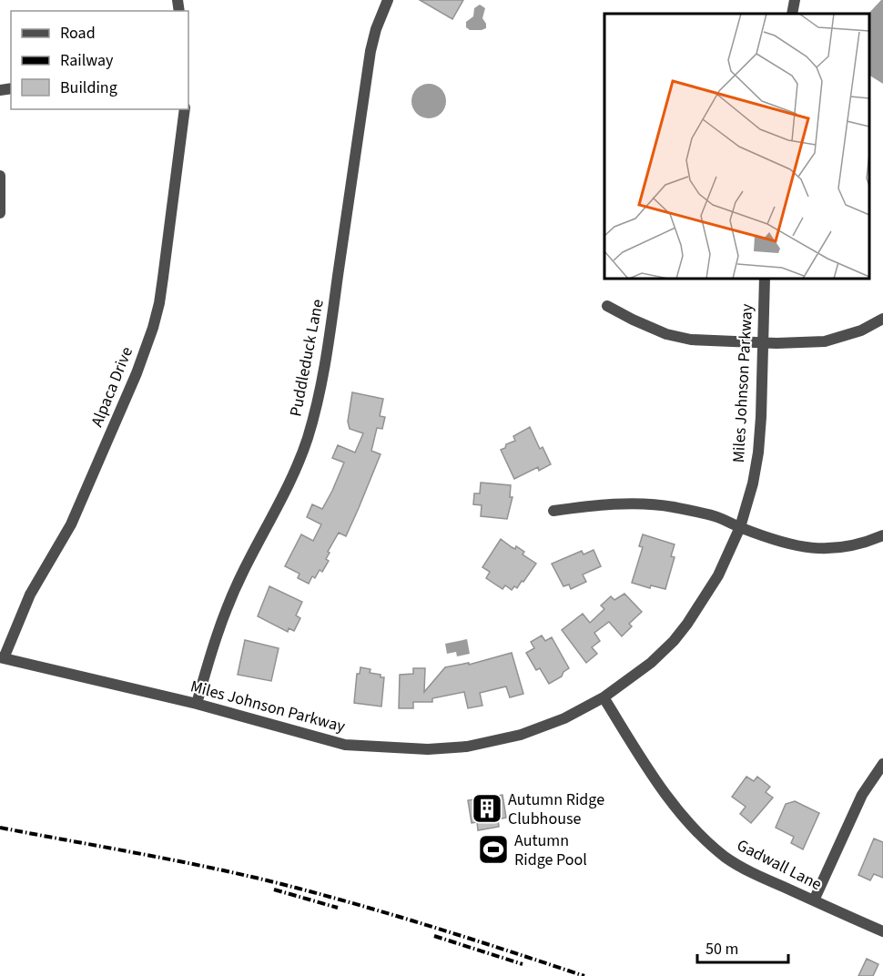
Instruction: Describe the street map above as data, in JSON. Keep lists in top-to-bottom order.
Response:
{
  "streets": {
    "street": [
      "Puddleduck Lane",
      "Miles Johnson Parkway",
      "Alpaca Drive",
      "Gadwall Lane"
    ]
  },
  "crossings": [
    ["Puddleduck Lane", "Miles Johnson Parkway"],
    ["Miles Johnson Parkway", "Alpaca Drive"],
    ["Miles Johnson Parkway", "Gadwall Lane"]
  ],
  "places": {
    "building": ["Autumn Ridge Clubhouse"],
    "sports": ["Autumn Ridge Pool"]
  },
  "legend": ["Road", "Railway", "Building"],
  "scale_bar": "50 m"
}
